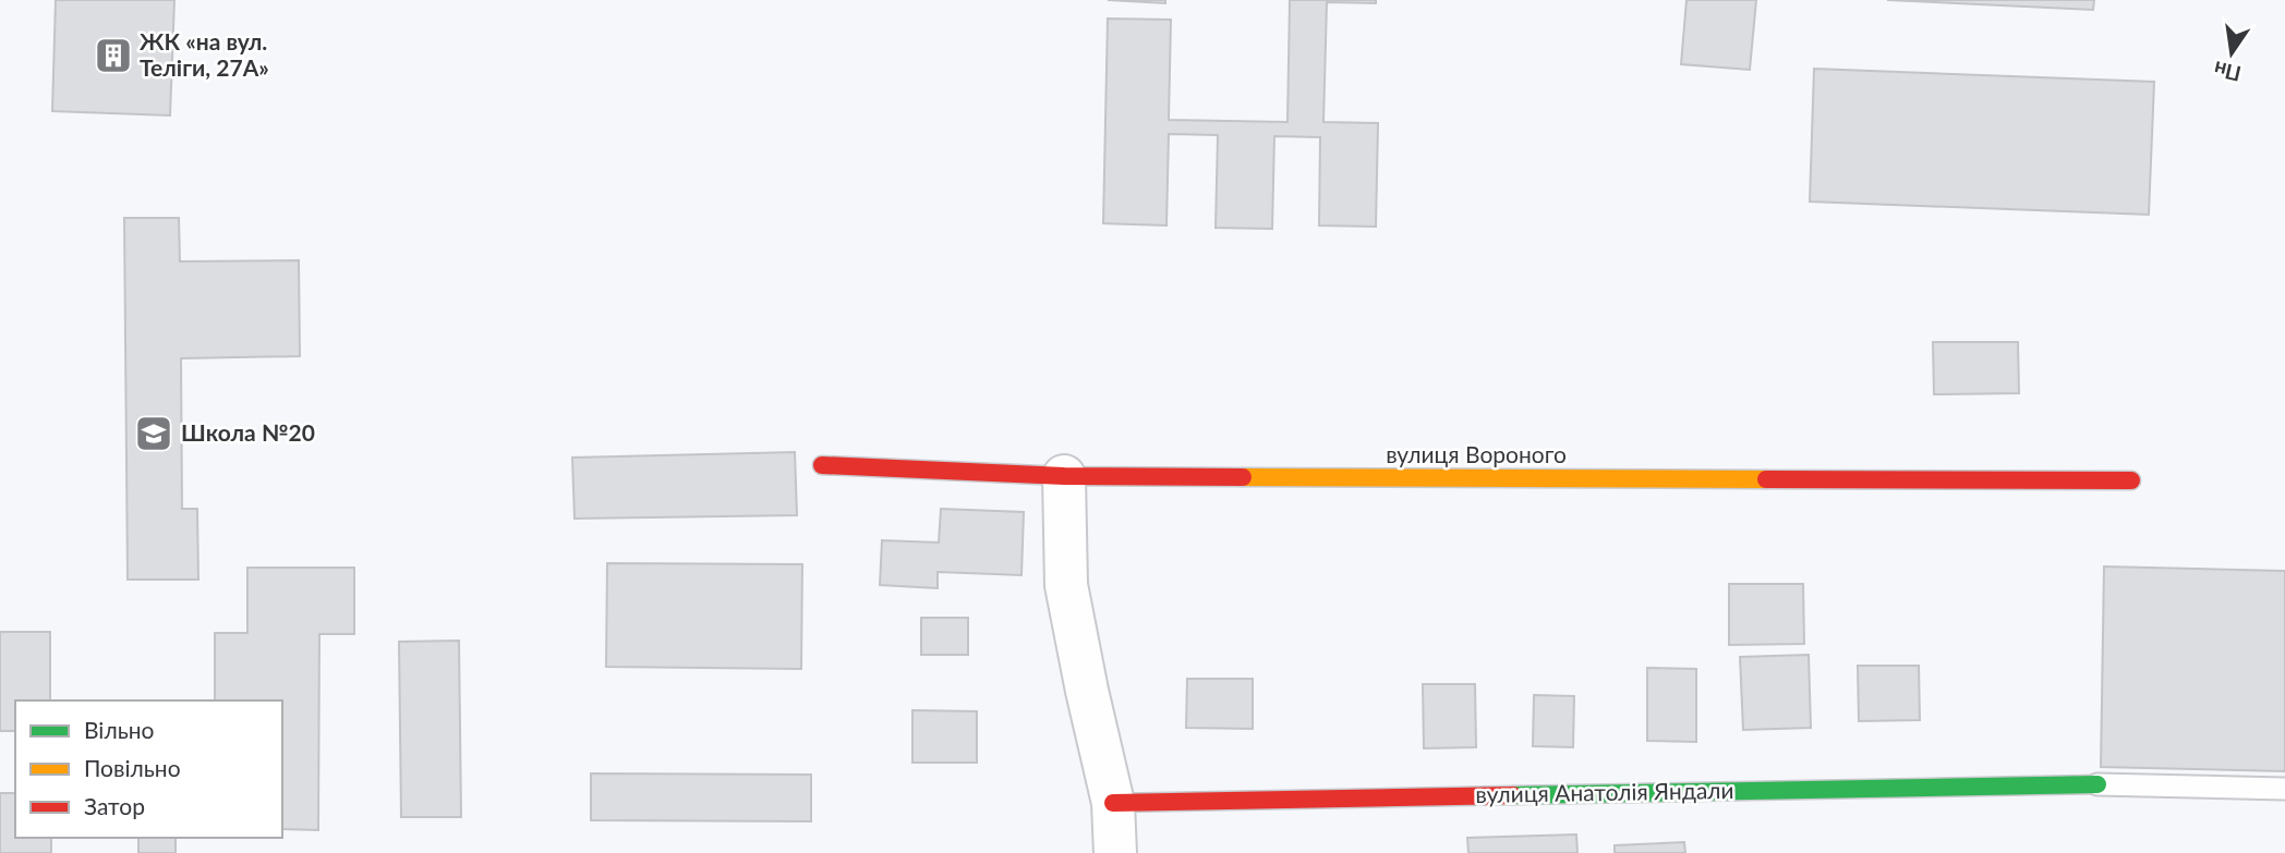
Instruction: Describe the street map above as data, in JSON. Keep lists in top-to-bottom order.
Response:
{
  "streets": {
    "street": ["вулиця Вороного", "вулиця Анатолія Яндали"]
  },
  "places": {
    "building": ["ЖК «на вул. Теліги, 27А»"],
    "school or university": ["Школа №20"]
  },
  "legend": ["Вільно", "Повільно", "Затор"],
  "north": "bottom"
}
